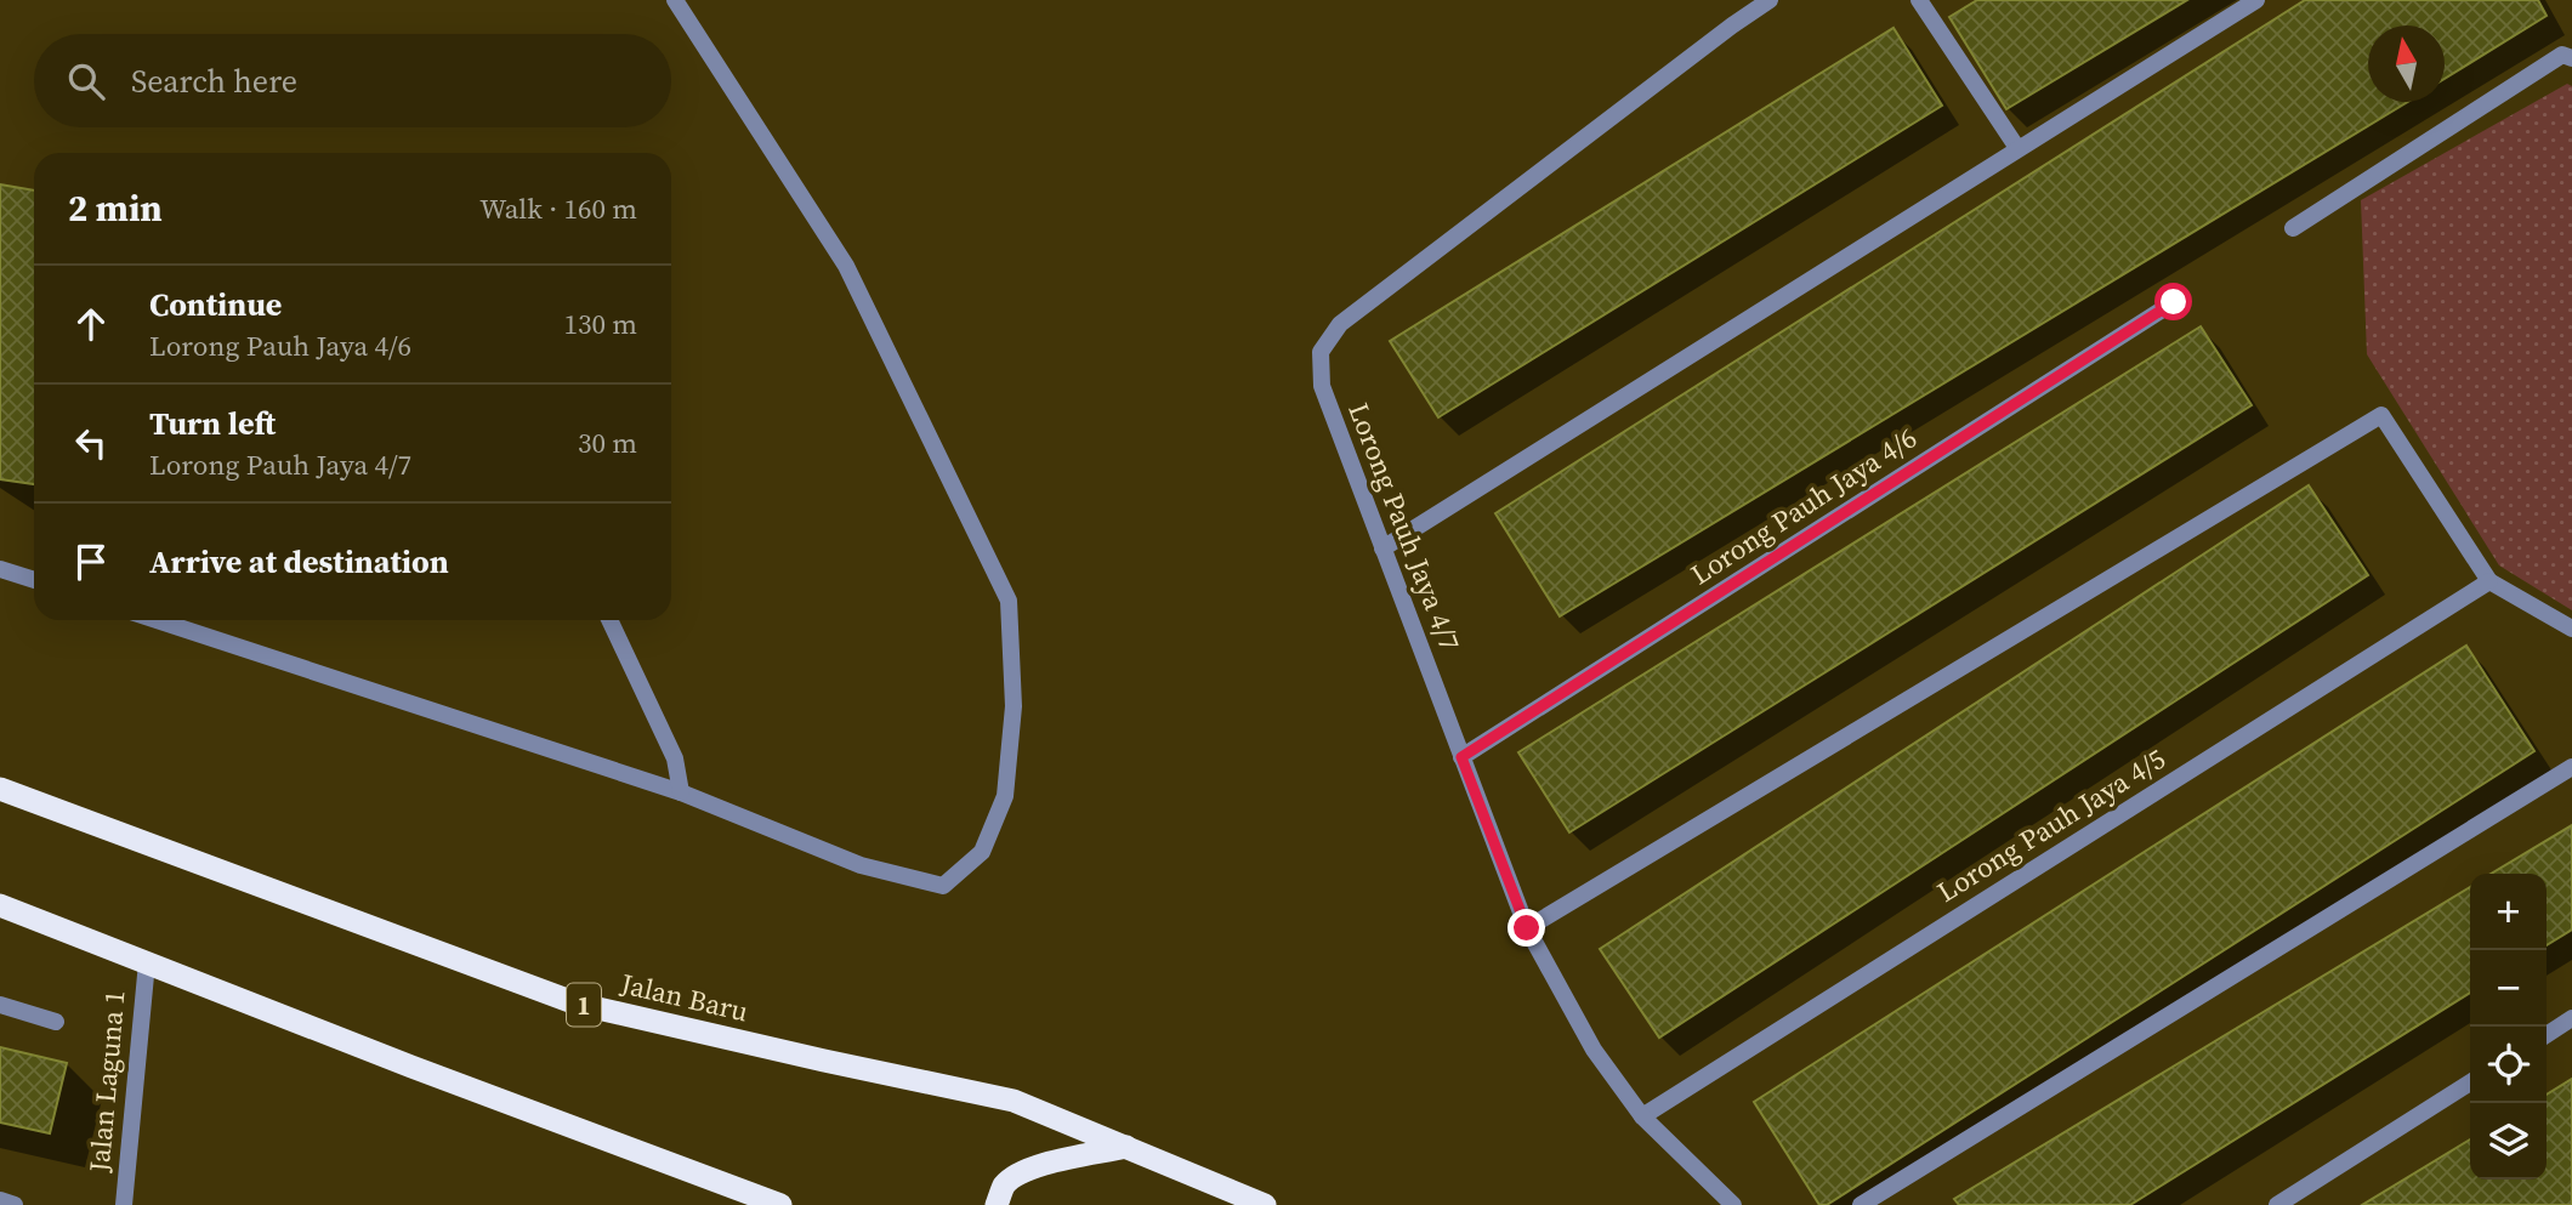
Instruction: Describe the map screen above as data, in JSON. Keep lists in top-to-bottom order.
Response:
{
  "streets": {
    "highway": ["Jalan Baru", "1"],
    "street": [
      "Lorong Pauh Jaya 4/6",
      "Lorong Pauh Jaya 4/7",
      "Lorong Pauh Jaya 4/5",
      "Jalan Laguna 1"
    ]
  },
  "crossings": [
    ["Lorong Pauh Jaya 4/6", "Lorong Pauh Jaya 4/7"],
    ["Lorong Pauh Jaya 4/7", "Lorong Pauh Jaya 4/5"]
  ],
  "north": "top",
  "page": {
    "search": "Search here",
    "heading": ["2 min", "Walk · 160 m"],
    "list": [
      ["Continue", "Lorong Pauh Jaya 4/6", "130 m"],
      ["Turn left", "Lorong Pauh Jaya 4/7", "30 m"],
      "Arrive at destination"
    ],
    "map_buttons": ["+", "−"]
  }
}
